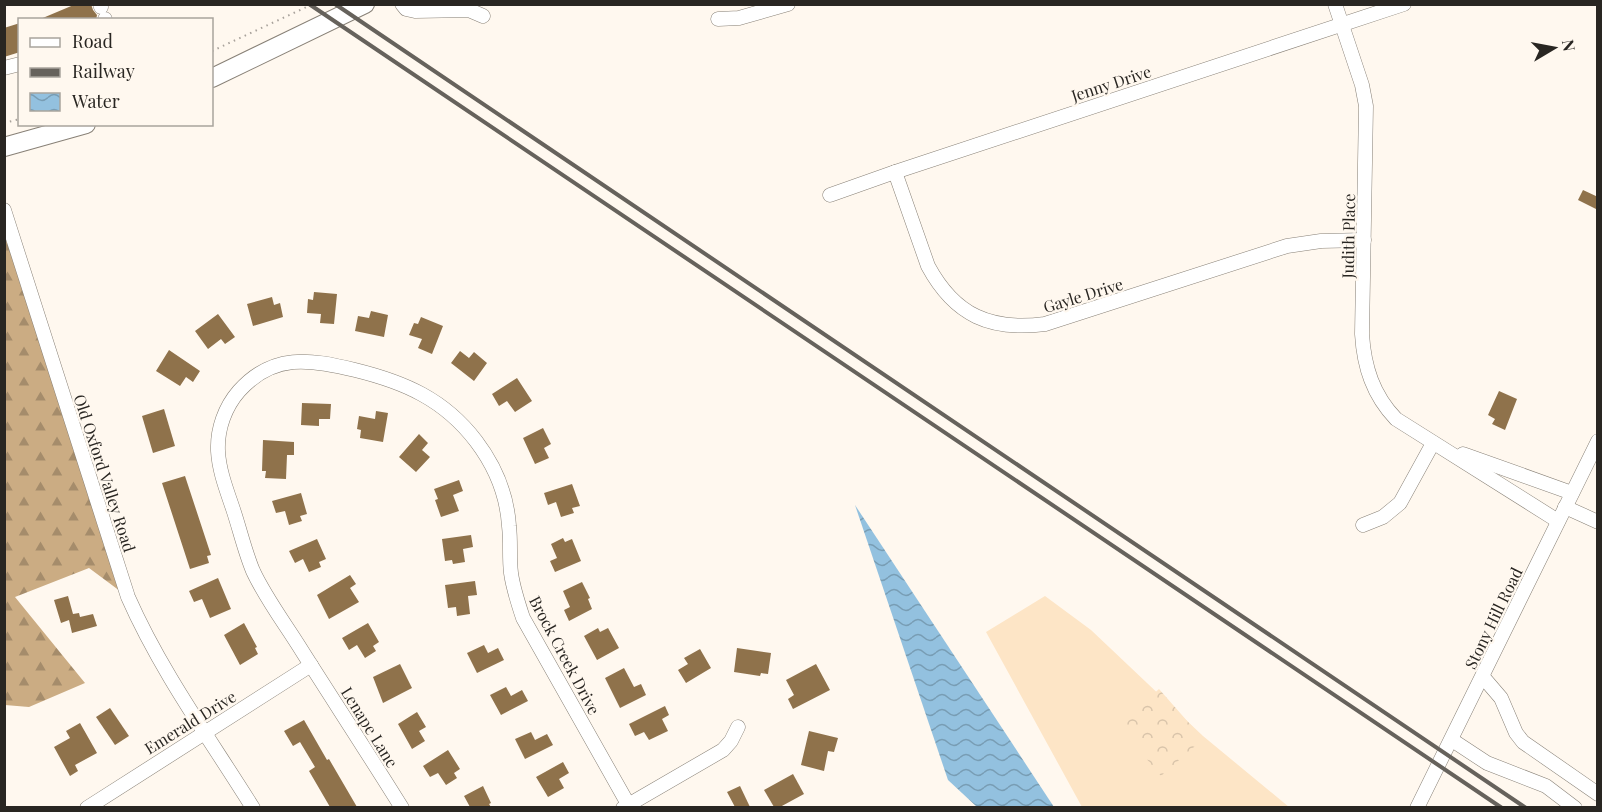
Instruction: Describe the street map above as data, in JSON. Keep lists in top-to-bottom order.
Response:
{
  "streets": {
    "street": [
      "Jenny Drive",
      "Judith Place",
      "Gayle Drive",
      "Old Oxford Valley Road",
      "Stony Hill Road",
      "Brock Creek Drive",
      "Emerald Drive",
      "Lenape Lane"
    ]
  },
  "crossings": [
    ["Jenny Drive", "Judith Place"],
    ["Jenny Drive", "Gayle Drive"],
    ["Judith Place", "Gayle Drive"],
    ["Judith Place", "Stony Hill Road"],
    ["Old Oxford Valley Road", "Emerald Drive"],
    ["Brock Creek Drive", "Emerald Drive"],
    ["Brock Creek Drive", "Lenape Lane"],
    ["Emerald Drive", "Lenape Lane"]
  ],
  "legend": ["Road", "Railway", "Water"],
  "north": "right"
}
